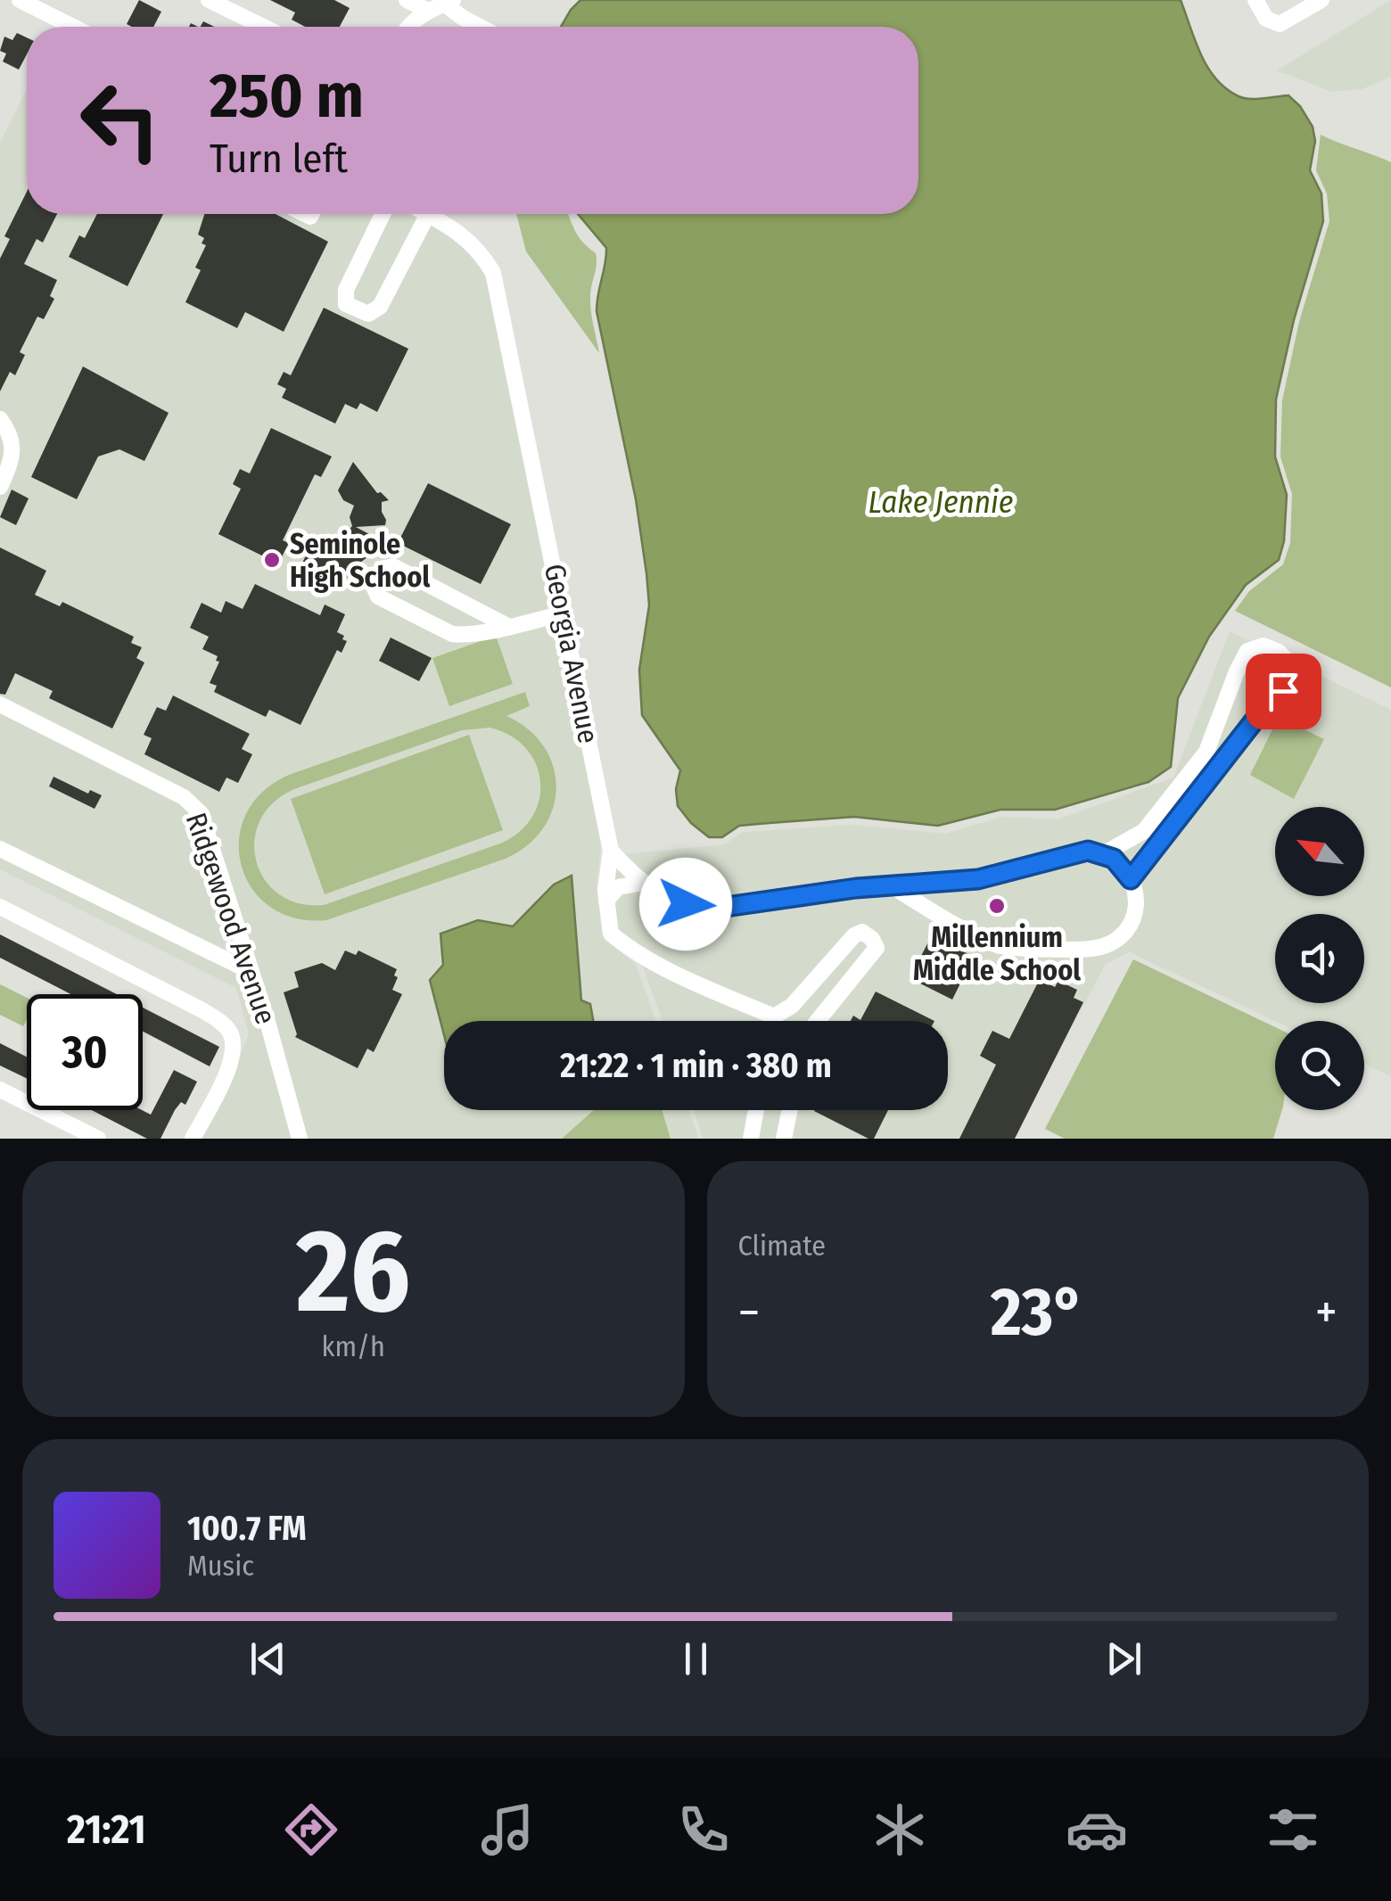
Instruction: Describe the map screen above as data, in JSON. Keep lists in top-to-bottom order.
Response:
{
  "streets": {
    "street": ["Georgia Avenue", "Ridgewood Avenue"]
  },
  "water": ["Lake Jennie"],
  "places": ["Seminole High School", "Millennium Middle School"],
  "north": "top left",
  "page": {
    "turn": ["250 m", "Turn left"],
    "limit": "30",
    "trip": "21:22 · 1 min · 380 m",
    "tile": [
      ["26", "km/h"],
      "Climate"
    ],
    "heat": ["−", "23°", "+"],
    "song": ["100.7 FM", "Music"],
    "tabs": "21:21"
  }
}
